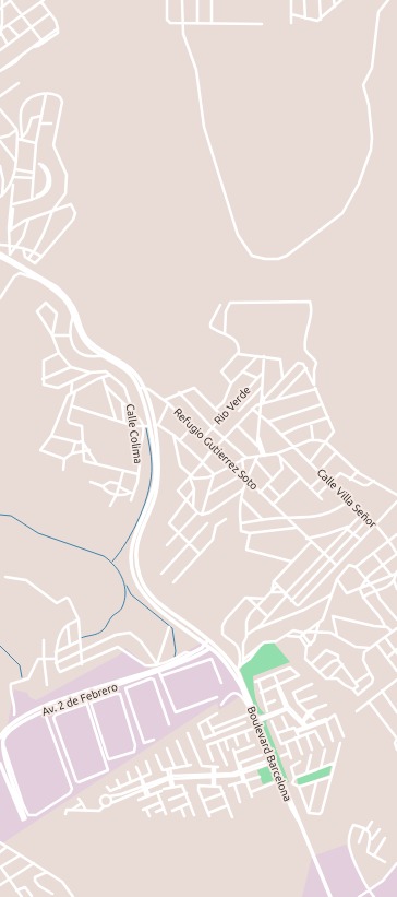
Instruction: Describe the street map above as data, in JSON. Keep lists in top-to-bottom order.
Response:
{
  "streets": {
    "main road": ["Av. 2 de Febrero", "Boulevard Barcelona"],
    "street": [
      "Rio Verde",
      "Calle Colima",
      "Refugio Gutierrez Soto",
      "Calle Villa Señor"
    ]
  },
  "crossings": [
    ["Rio Verde", "Refugio Gutierrez Soto"]
  ]
}
